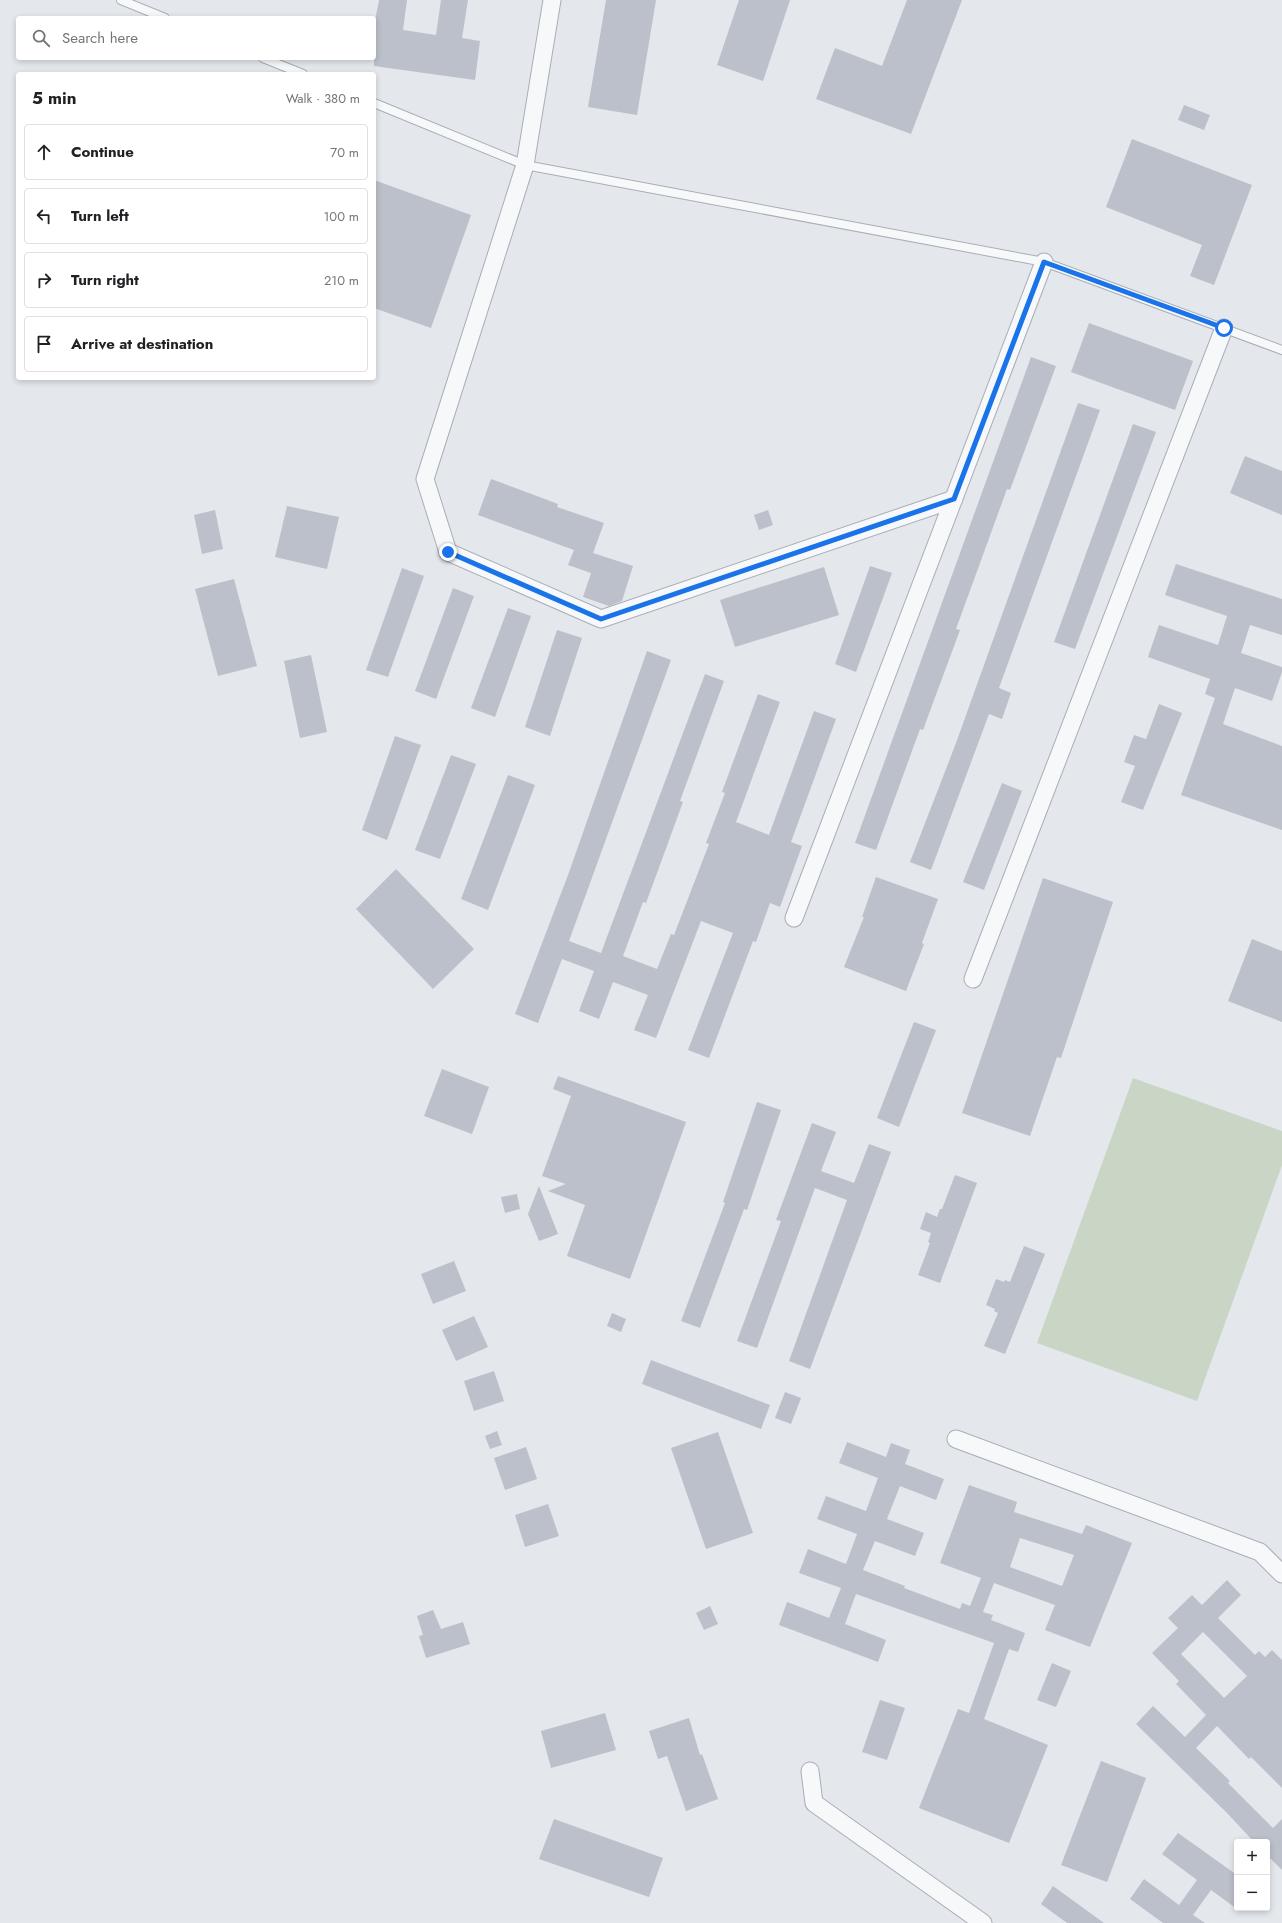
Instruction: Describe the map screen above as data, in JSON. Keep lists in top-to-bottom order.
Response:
{
  "page": {
    "search": "Search here",
    "heading": ["5 min", "Walk · 380 m"],
    "list": [
      ["Continue", "70 m"],
      ["Turn left", "100 m"],
      ["Turn right", "210 m"],
      "Arrive at destination"
    ],
    "map_buttons": ["+", "−"]
  }
}
